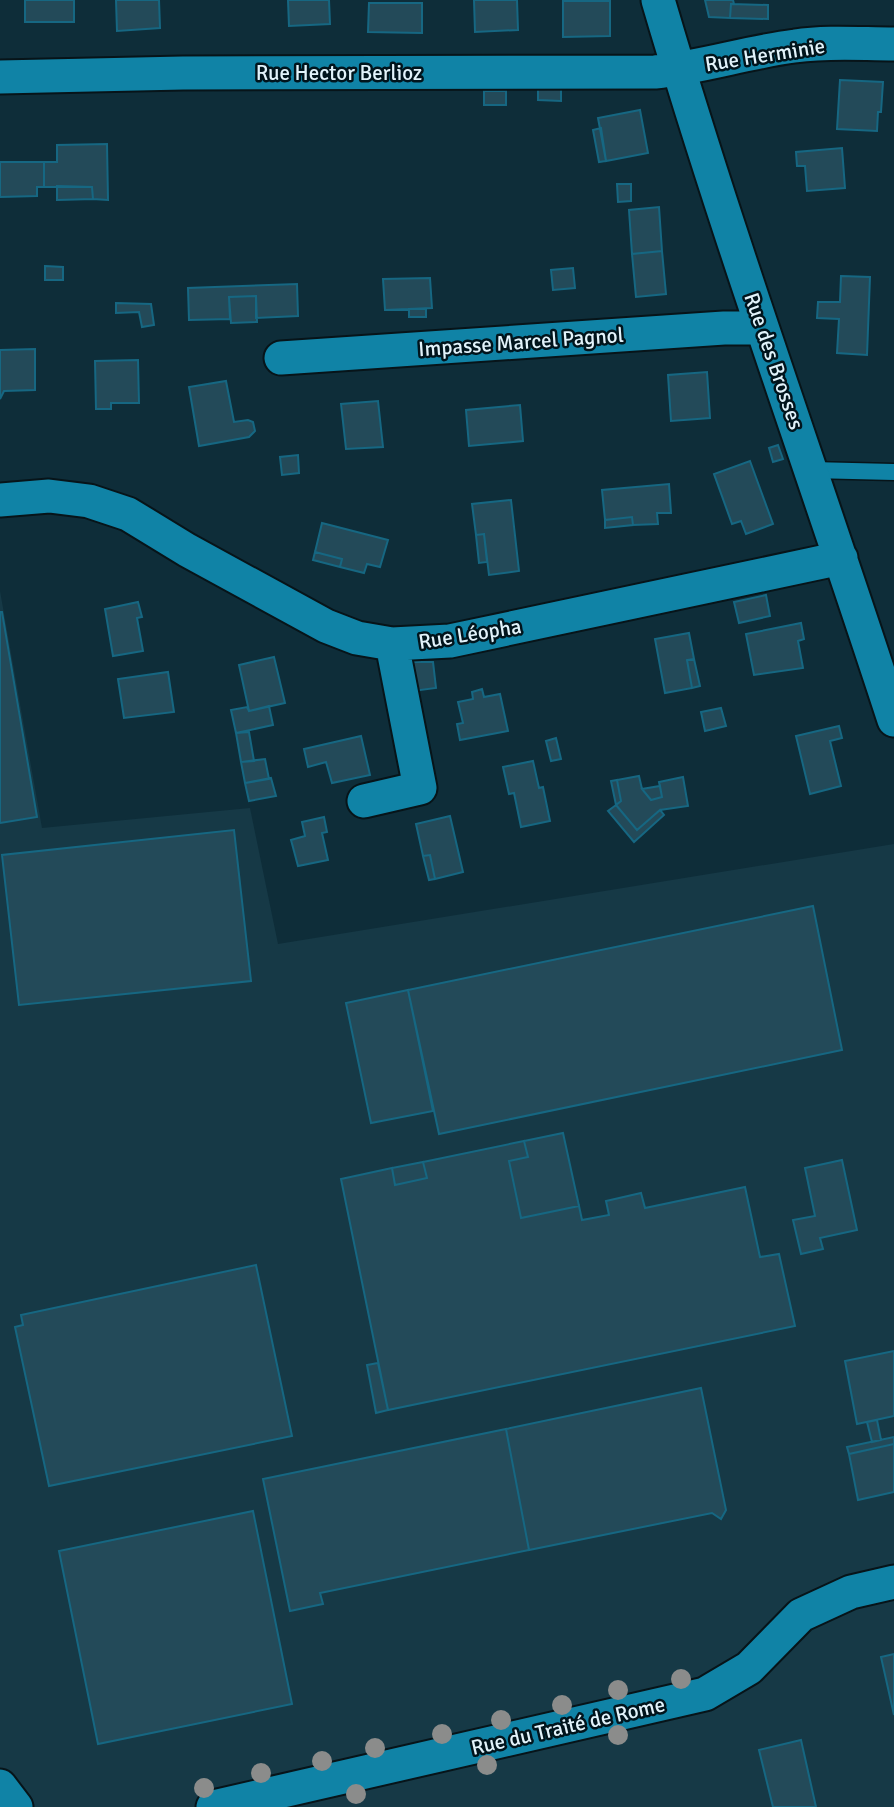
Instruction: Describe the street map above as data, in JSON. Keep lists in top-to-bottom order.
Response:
{
  "streets": {
    "street": [
      "Rue Herminie",
      "Rue Hector Berlioz",
      "Impasse Marcel Pagnol",
      "Rue des Brosses",
      "Rue Léopha",
      "Rue du Traité de Rome"
    ]
  },
  "crossings": [
    ["Rue Herminie", "Rue Hector Berlioz"],
    ["Rue Herminie", "Rue des Brosses"],
    ["Rue Hector Berlioz", "Rue des Brosses"],
    ["Impasse Marcel Pagnol", "Rue des Brosses"],
    ["Rue des Brosses", "Rue Léopha"]
  ]
}
